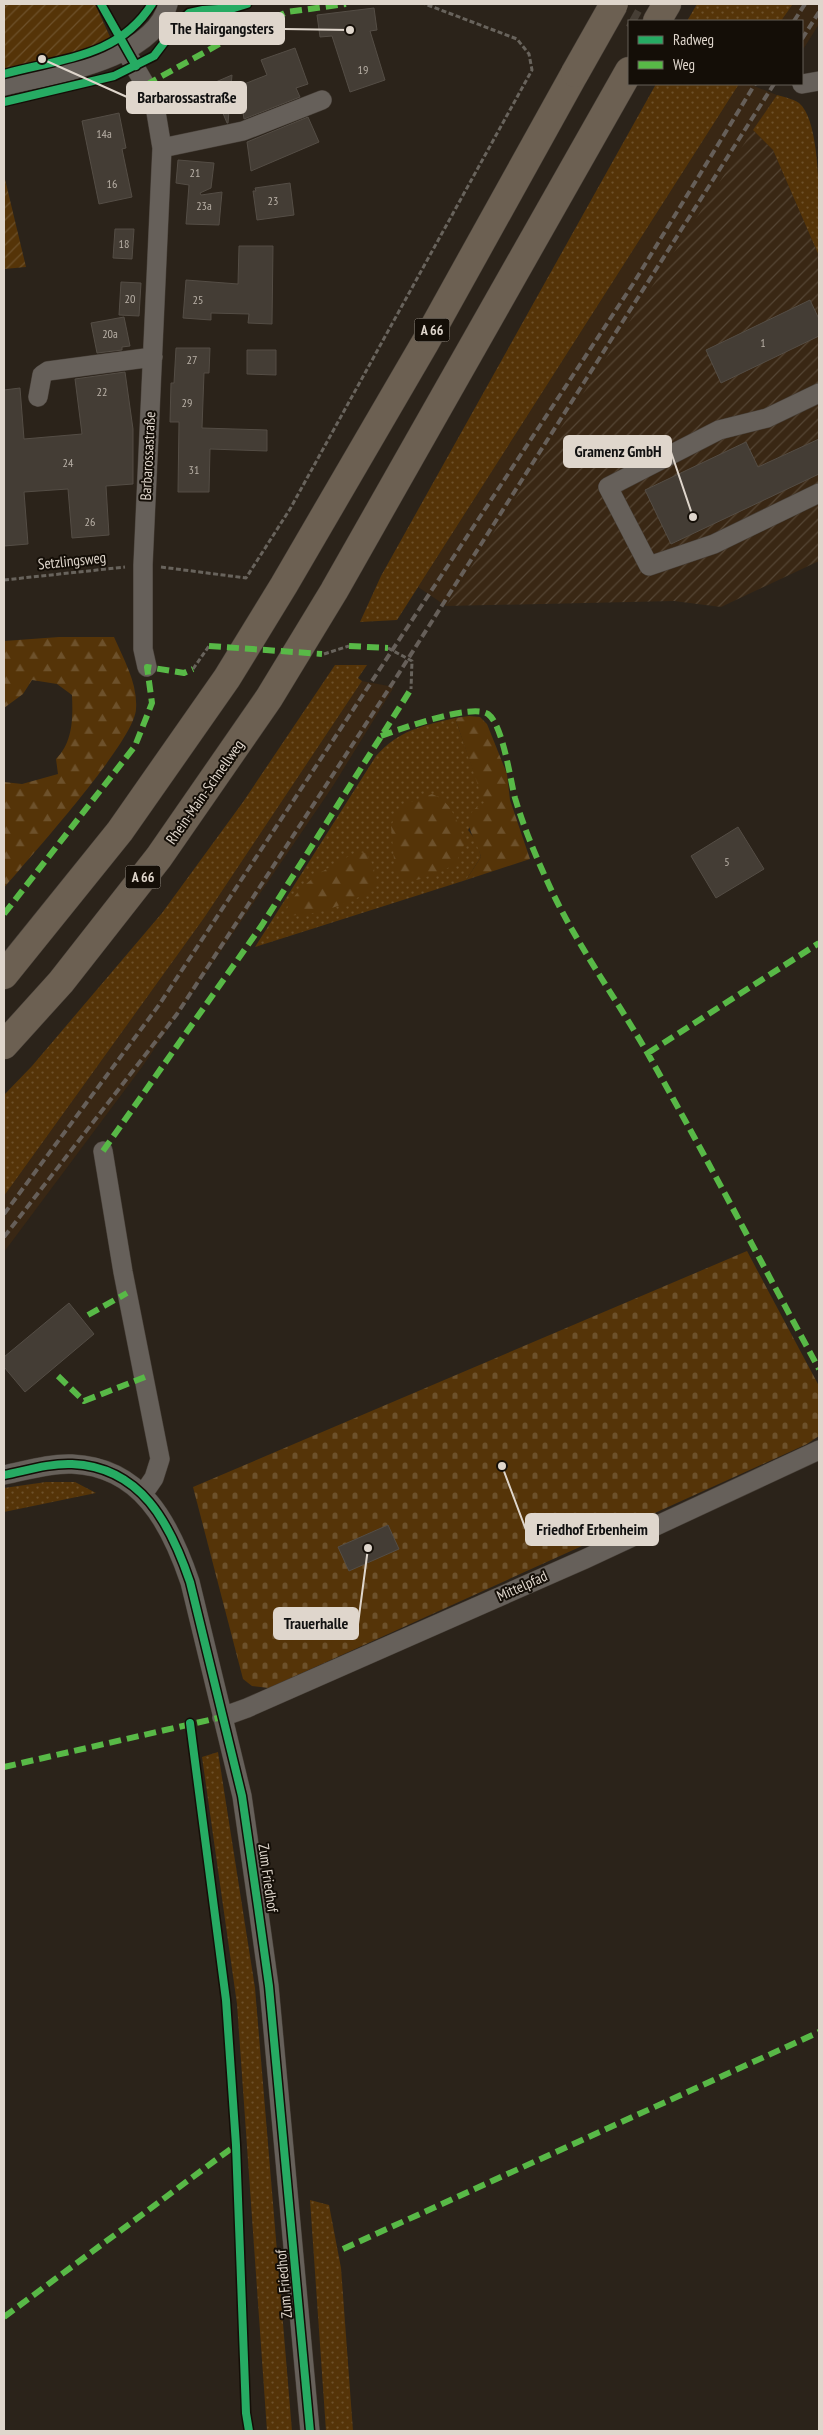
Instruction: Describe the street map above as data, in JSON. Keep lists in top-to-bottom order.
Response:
{
  "streets": {
    "highway": ["A 66", "Rhein-Main-Schnellweg"],
    "street": ["Barbarossastraße", "Mittelpfad", "Zum Friedhof"],
    "path": ["Setzlingsweg"]
  },
  "crossings": [
    ["Barbarossastraße", "Setzlingsweg"],
    ["Mittelpfad", "Zum Friedhof"]
  ],
  "places": [
    "The Hairgangsters",
    "Barbarossastraße",
    "Gramenz GmbH",
    "Friedhof Erbenheim",
    "Trauerhalle"
  ],
  "house_numbers": [
    "19",
    "14a",
    "21",
    "16",
    "23",
    "23a",
    "18",
    "20",
    "25",
    "20a",
    "1",
    "27",
    "22",
    "29",
    "24",
    "31",
    "26",
    "5"
  ],
  "legend": ["Radweg", "Weg"]
}
